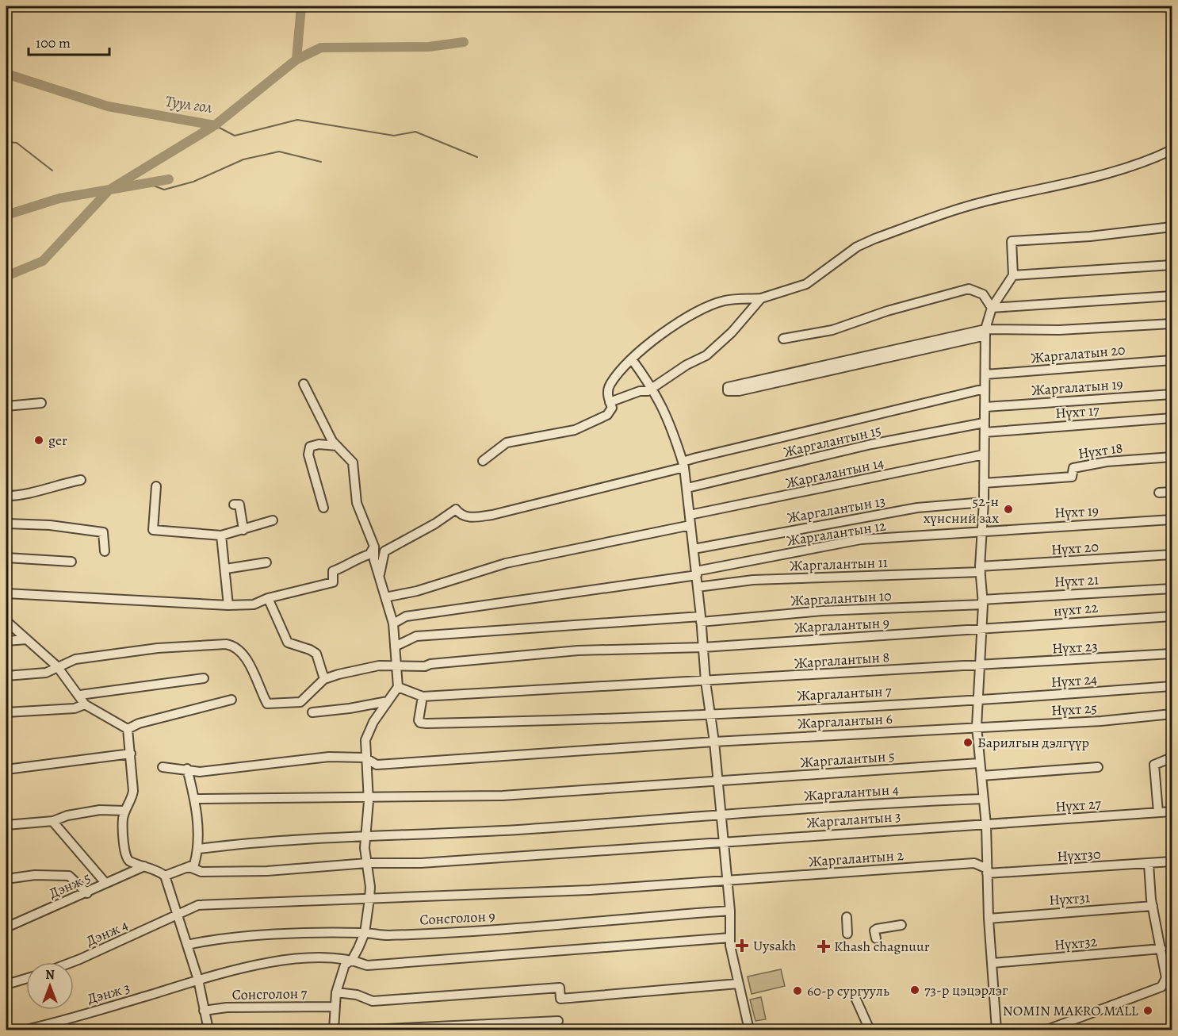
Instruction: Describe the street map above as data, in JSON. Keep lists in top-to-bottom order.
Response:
{
  "streets": {
    "street": [
      "Жаргалатын 20",
      "Жаргалатын 19",
      "Нүхт 17",
      "Жаргалантын 15",
      "Нүхт 18",
      "Жаргалантын 14",
      "Жаргалантын 13",
      "Нүхт 19",
      "Жаргалантын 12",
      "Нүхт 20",
      "Жаргалантын 11",
      "Нүхт 21",
      "Жаргалантын 10",
      "нүхт 22",
      "Жаргалантын 9",
      "Нүхт 23",
      "Жаргалантын 8",
      "Нүхт 24",
      "Жаргалантын 7",
      "Нүхт 25",
      "Жаргалантын 6",
      "Жаргалантын 5",
      "Жаргалантын 4",
      "Нүхт 27",
      "Жаргалантын 3",
      "Нүхт30",
      "Жаргалантын 2",
      "Дэнж 5",
      "Нүхт31",
      "Сонсголон 9",
      "Дэнж 4",
      "Нүхт32",
      "Дэнж 3",
      "Сонсголон 7"
    ]
  },
  "crossings": [
    ["Нүхт 17", "Жаргалантын 15"],
    ["Нүхт 19", "Жаргалантын 12"],
    ["Нүхт 20", "Жаргалантын 11"],
    ["Нүхт 21", "Жаргалантын 10"],
    ["нүхт 22", "Жаргалантын 9"],
    ["Нүхт 23", "Жаргалантын 8"],
    ["Жаргалантын 8", "Жаргалантын 7"],
    ["Нүхт 24", "Жаргалантын 7"],
    ["Нүхт 25", "Жаргалантын 6"],
    ["Нүхт 27", "Жаргалантын 3"],
    ["Нүхт30", "Жаргалантын 2"],
    ["Жаргалантын 2", "Дэнж 4"]
  ],
  "water": ["Туул гол"],
  "places": {
    "other": [
      "ger",
      "52-н хүнсний зах",
      "Барилгын дэлгүүр",
      "73-р цэцэрлэг",
      "60-р сургууль",
      "NOMIN MAKRO MALL"
    ],
    "health": ["Uysakh", "Khash chagnuur"]
  },
  "scale_bar": "100 m",
  "north": "top"
}
